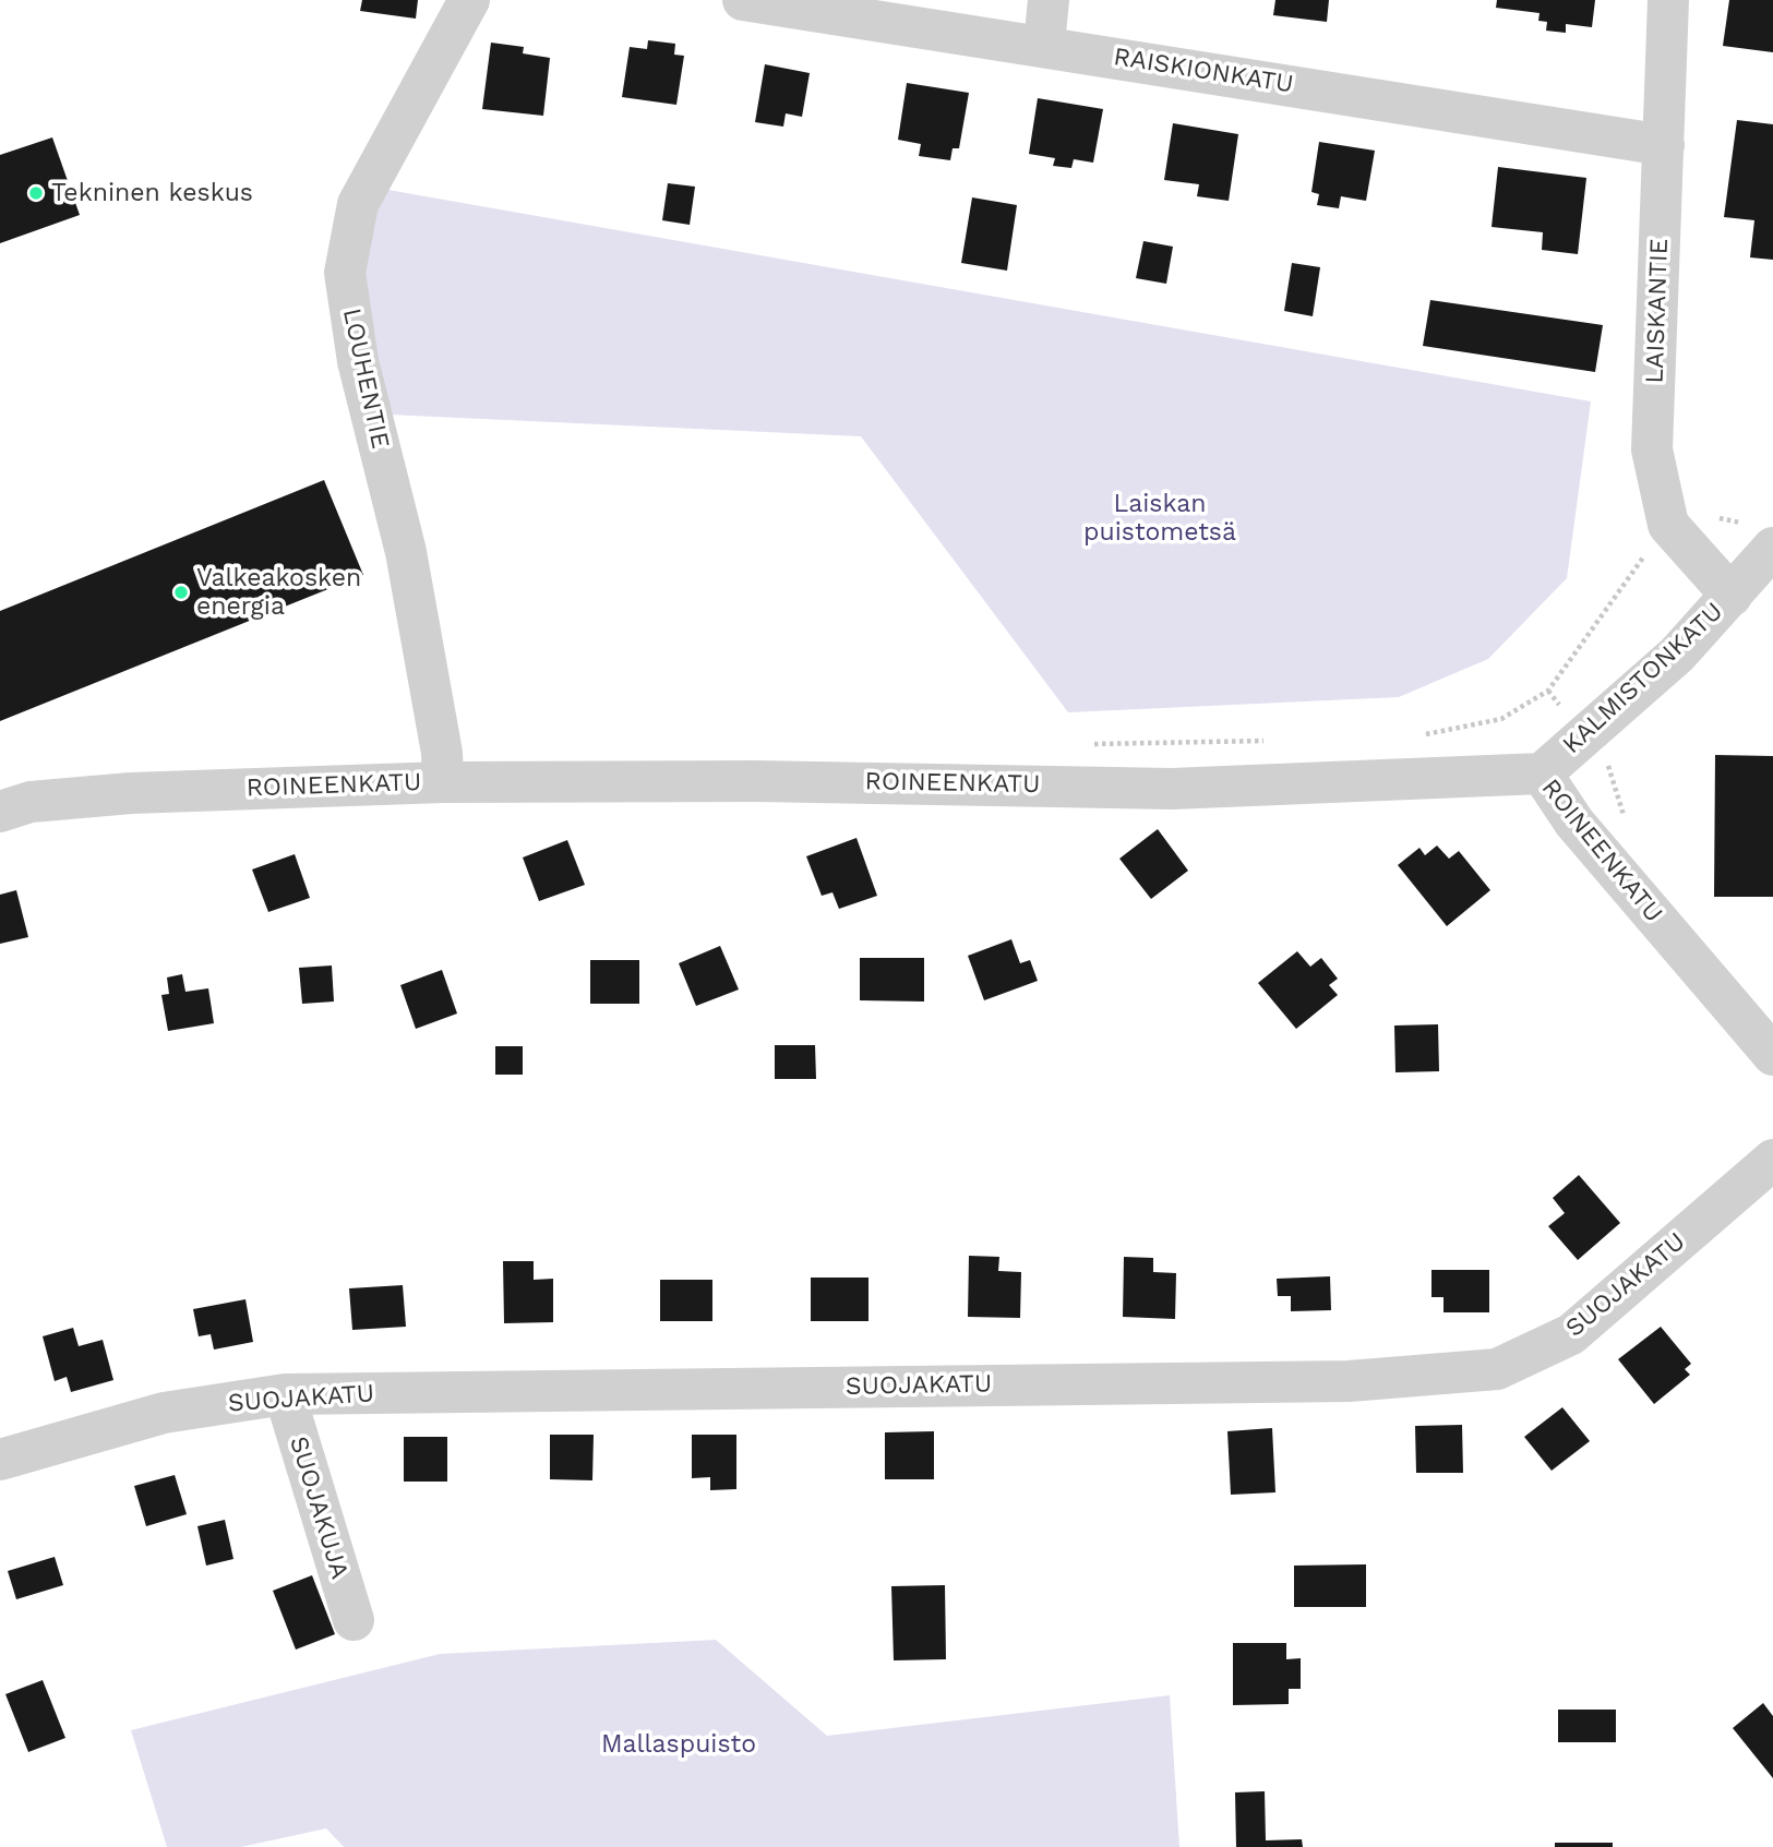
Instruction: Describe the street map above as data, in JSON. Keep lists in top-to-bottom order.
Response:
{
  "streets": {
    "street": [
      "RAISKIONKATU",
      "LAISKANTIE",
      "LOUHENTIE",
      "KALMISTONKATU",
      "ROINEENKATU",
      "SUOJAKATU",
      "SUOJAKUJA"
    ]
  },
  "crossings": [
    ["RAISKIONKATU", "LAISKANTIE"],
    ["LAISKANTIE", "KALMISTONKATU"],
    ["LOUHENTIE", "ROINEENKATU"],
    ["KALMISTONKATU", "ROINEENKATU"],
    ["SUOJAKATU", "SUOJAKUJA"]
  ],
  "parks": ["Laiskan puistometsä", "Mallaspuisto"],
  "places": ["Tekninen keskus", "Valkeakosken energia"]
}
